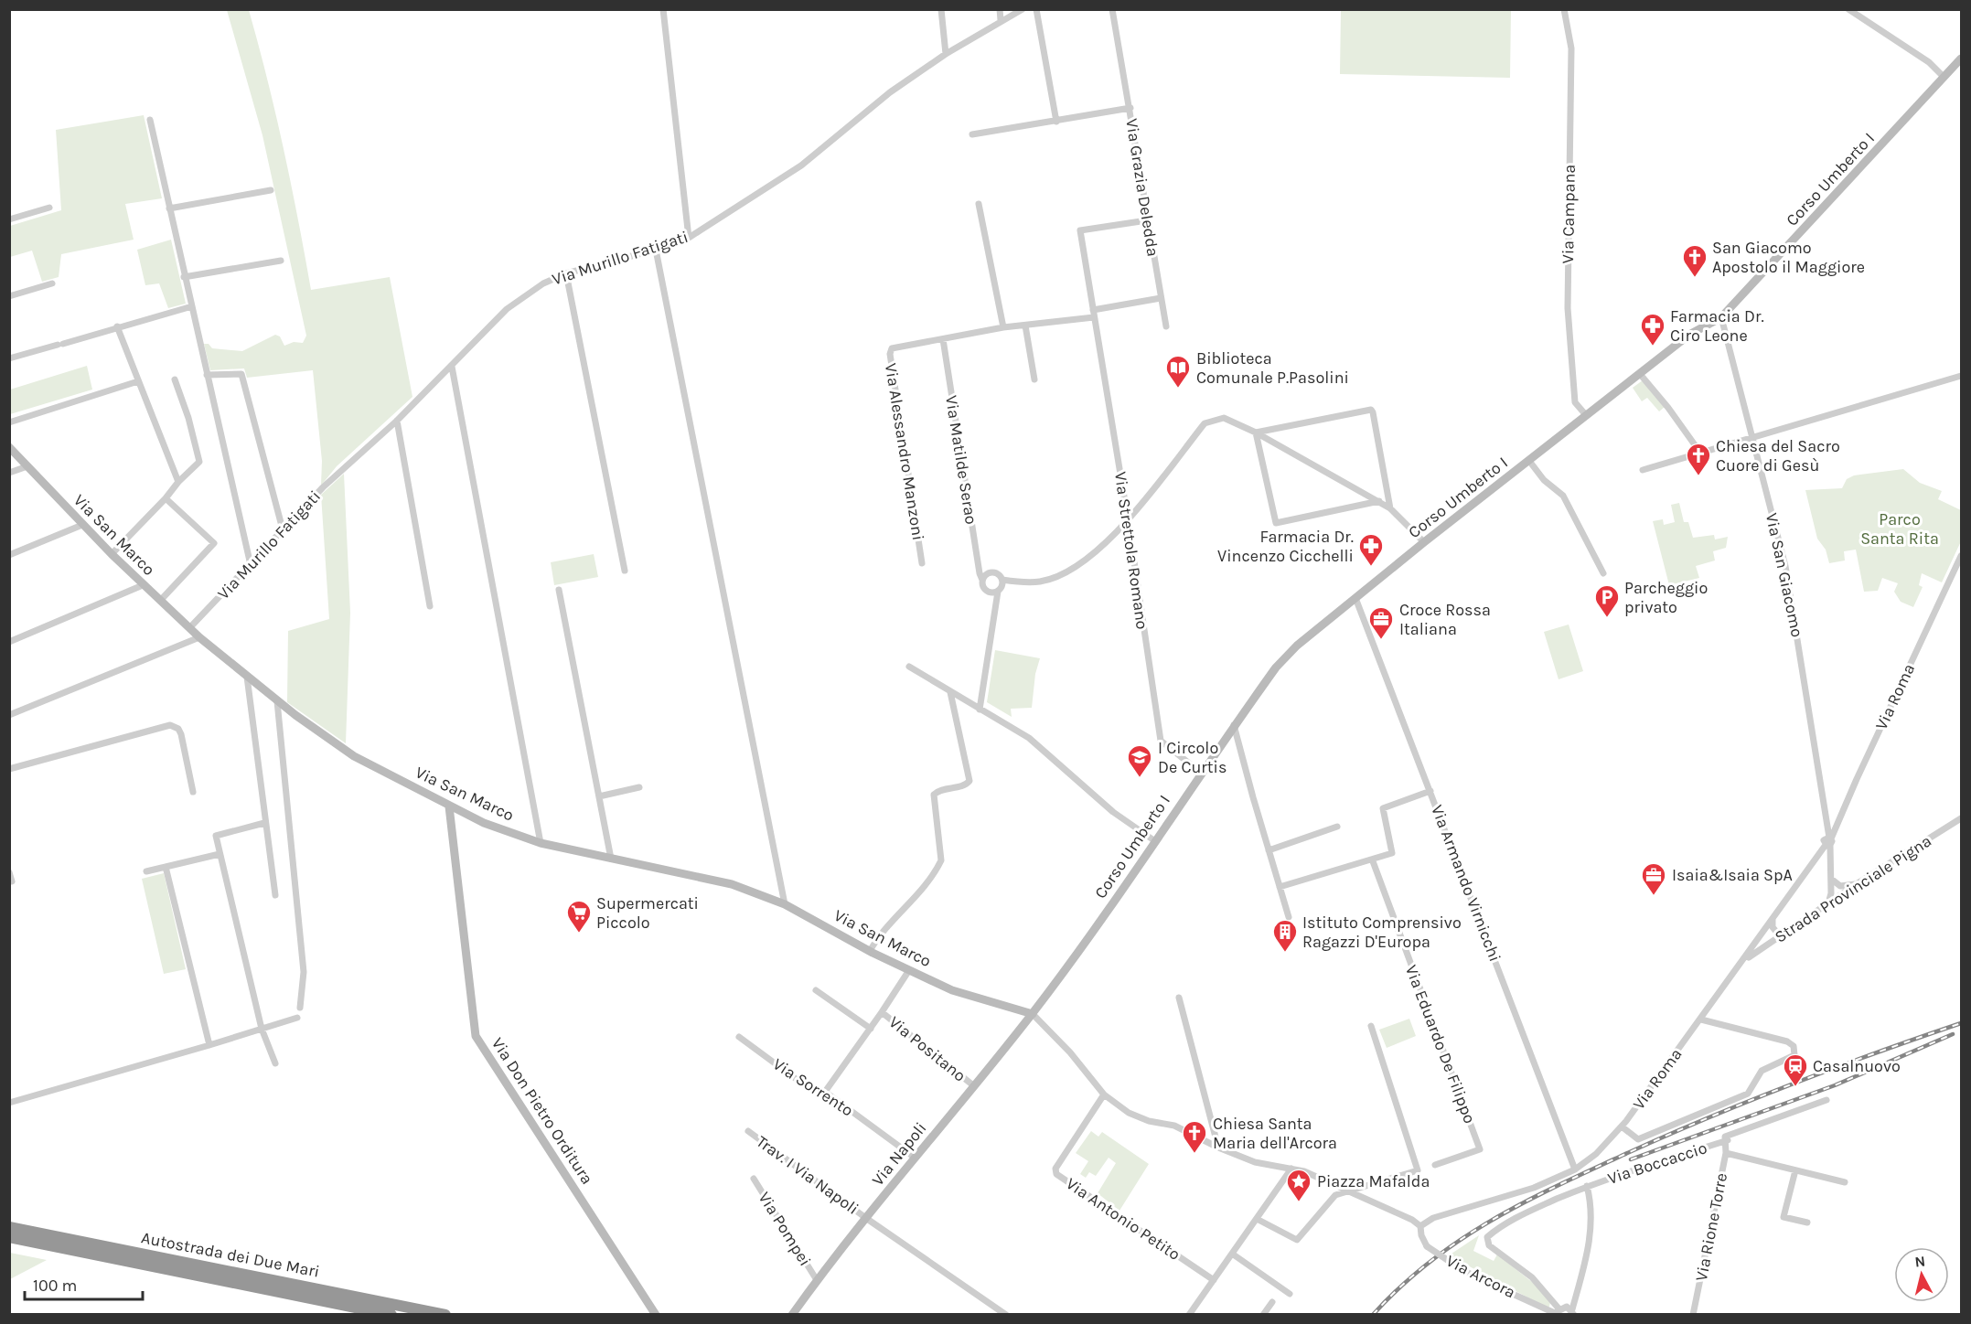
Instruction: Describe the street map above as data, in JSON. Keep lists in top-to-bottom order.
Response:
{
  "streets": {
    "highway": ["Autostrada dei Due Mari"],
    "main road": [
      "Corso Umberto I",
      "Via San Marco",
      "Via Don Pietro Orditura",
      "Via Napoli"
    ],
    "street": [
      "Via Grazia Deledda",
      "Via Campana",
      "Via Murillo Fatigati",
      "Via Alessandro Manzoni",
      "Via Matilde Serao",
      "Via Strettola Romano",
      "Via San Giacomo",
      "Via Roma",
      "Via Armando Virnicchi",
      "Strada Provinciale Pigna",
      "Via Eduardo De Filippo",
      "Via Positano",
      "Via Sorrento",
      "Via Boccaccio",
      "Trav. I Via Napoli",
      "Via Antonio Petito",
      "Via Rione Torre",
      "Via Pompei",
      "Via Arcora"
    ]
  },
  "crossings": [
    ["Corso Umberto I", "Via Campana"],
    ["Corso Umberto I", "Via San Marco"],
    ["Corso Umberto I", "Via Strettola Romano"],
    ["Corso Umberto I", "Via San Giacomo"],
    ["Corso Umberto I", "Via Armando Virnicchi"],
    ["Corso Umberto I", "Via Napoli"],
    ["Via Grazia Deledda", "Via Strettola Romano"],
    ["Via Murillo Fatigati", "Via San Marco"],
    ["Via Alessandro Manzoni", "Via Matilde Serao"],
    ["Via Alessandro Manzoni", "Via Strettola Romano"],
    ["Via San Marco", "Via Positano"],
    ["Via San Marco", "Via Don Pietro Orditura"],
    ["Via San Marco", "Via Napoli"],
    ["Via San Giacomo", "Via Roma"],
    ["Via Roma", "Via Armando Virnicchi"],
    ["Via Roma", "Strada Provinciale Pigna"],
    ["Via Roma", "Via Arcora"],
    ["Via Positano", "Via Sorrento"],
    ["Via Positano", "Via Napoli"],
    ["Via Sorrento", "Via Napoli"],
    ["Via Napoli", "Trav. I Via Napoli"],
    ["Via Napoli", "Via Pompei"],
    ["Via Boccaccio", "Via Rione Torre"],
    ["Via Boccaccio", "Via Arcora"]
  ],
  "parks": ["Parco Santa Rita"],
  "places": {
    "church": ["San Giacomo Apostolo il Maggiore", "Chiesa del Sacro Cuore di Gesù", "Chiesa Santa Maria dell'Arcora"],
    "pharmacy": ["Farmacia Dr. Ciro Leone", "Farmacia Dr. Vincenzo Cicchelli"],
    "library": ["Biblioteca Comunale P.Pasolini"],
    "parking": ["Parcheggio privato"],
    "office": ["Croce Rossa Italiana", "Isaia&Isaia SpA"],
    "school or university": ["I Circolo De Curtis"],
    "supermarket": ["Supermercati Piccolo"],
    "building": ["Istituto Comprensivo Ragazzi D'Europa"],
    "station": ["Casalnuovo"],
    "place": ["Piazza Mafalda"]
  },
  "scale_bar": "100 m",
  "north": "top"
}
